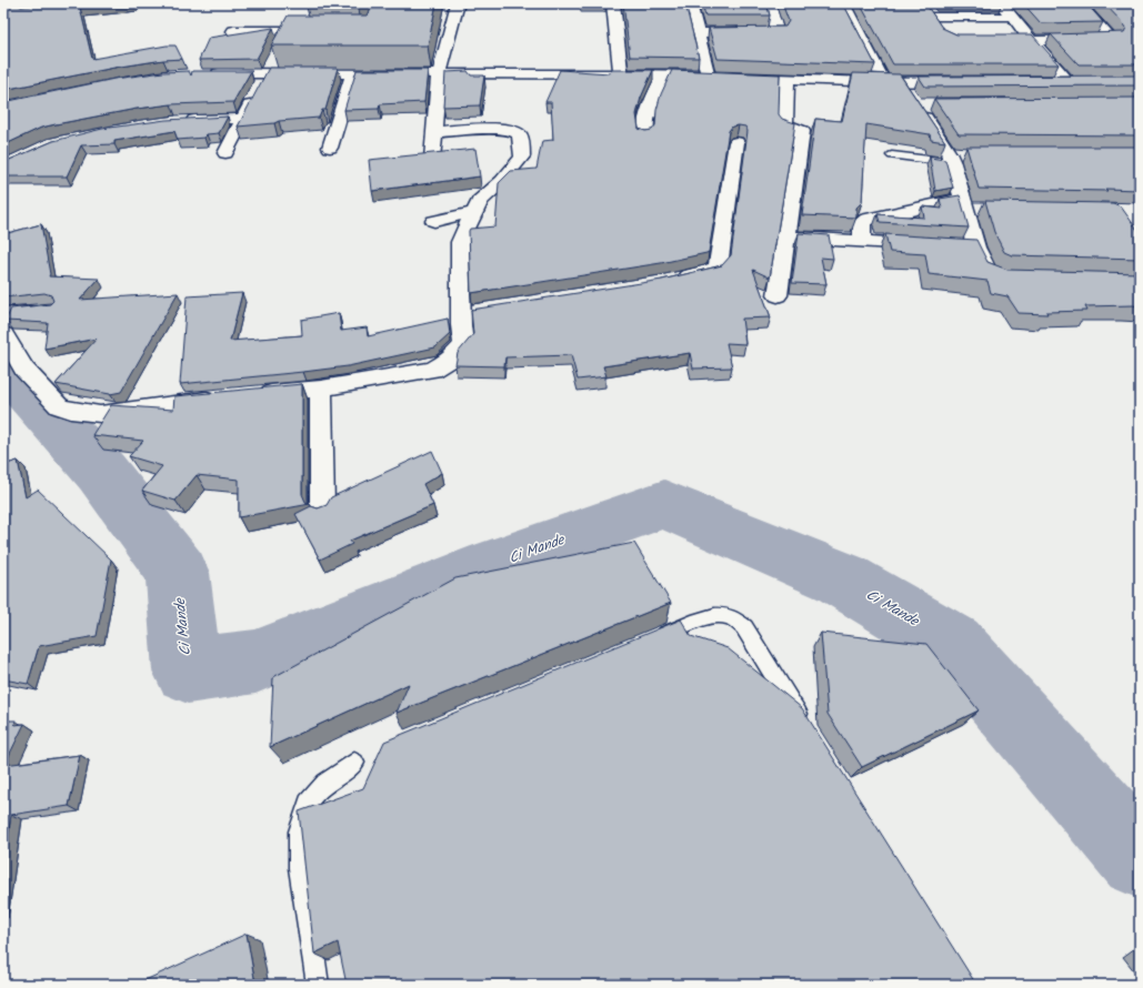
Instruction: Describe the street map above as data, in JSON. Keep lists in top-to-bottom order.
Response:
{
  "water": ["Ci Mande"]
}
